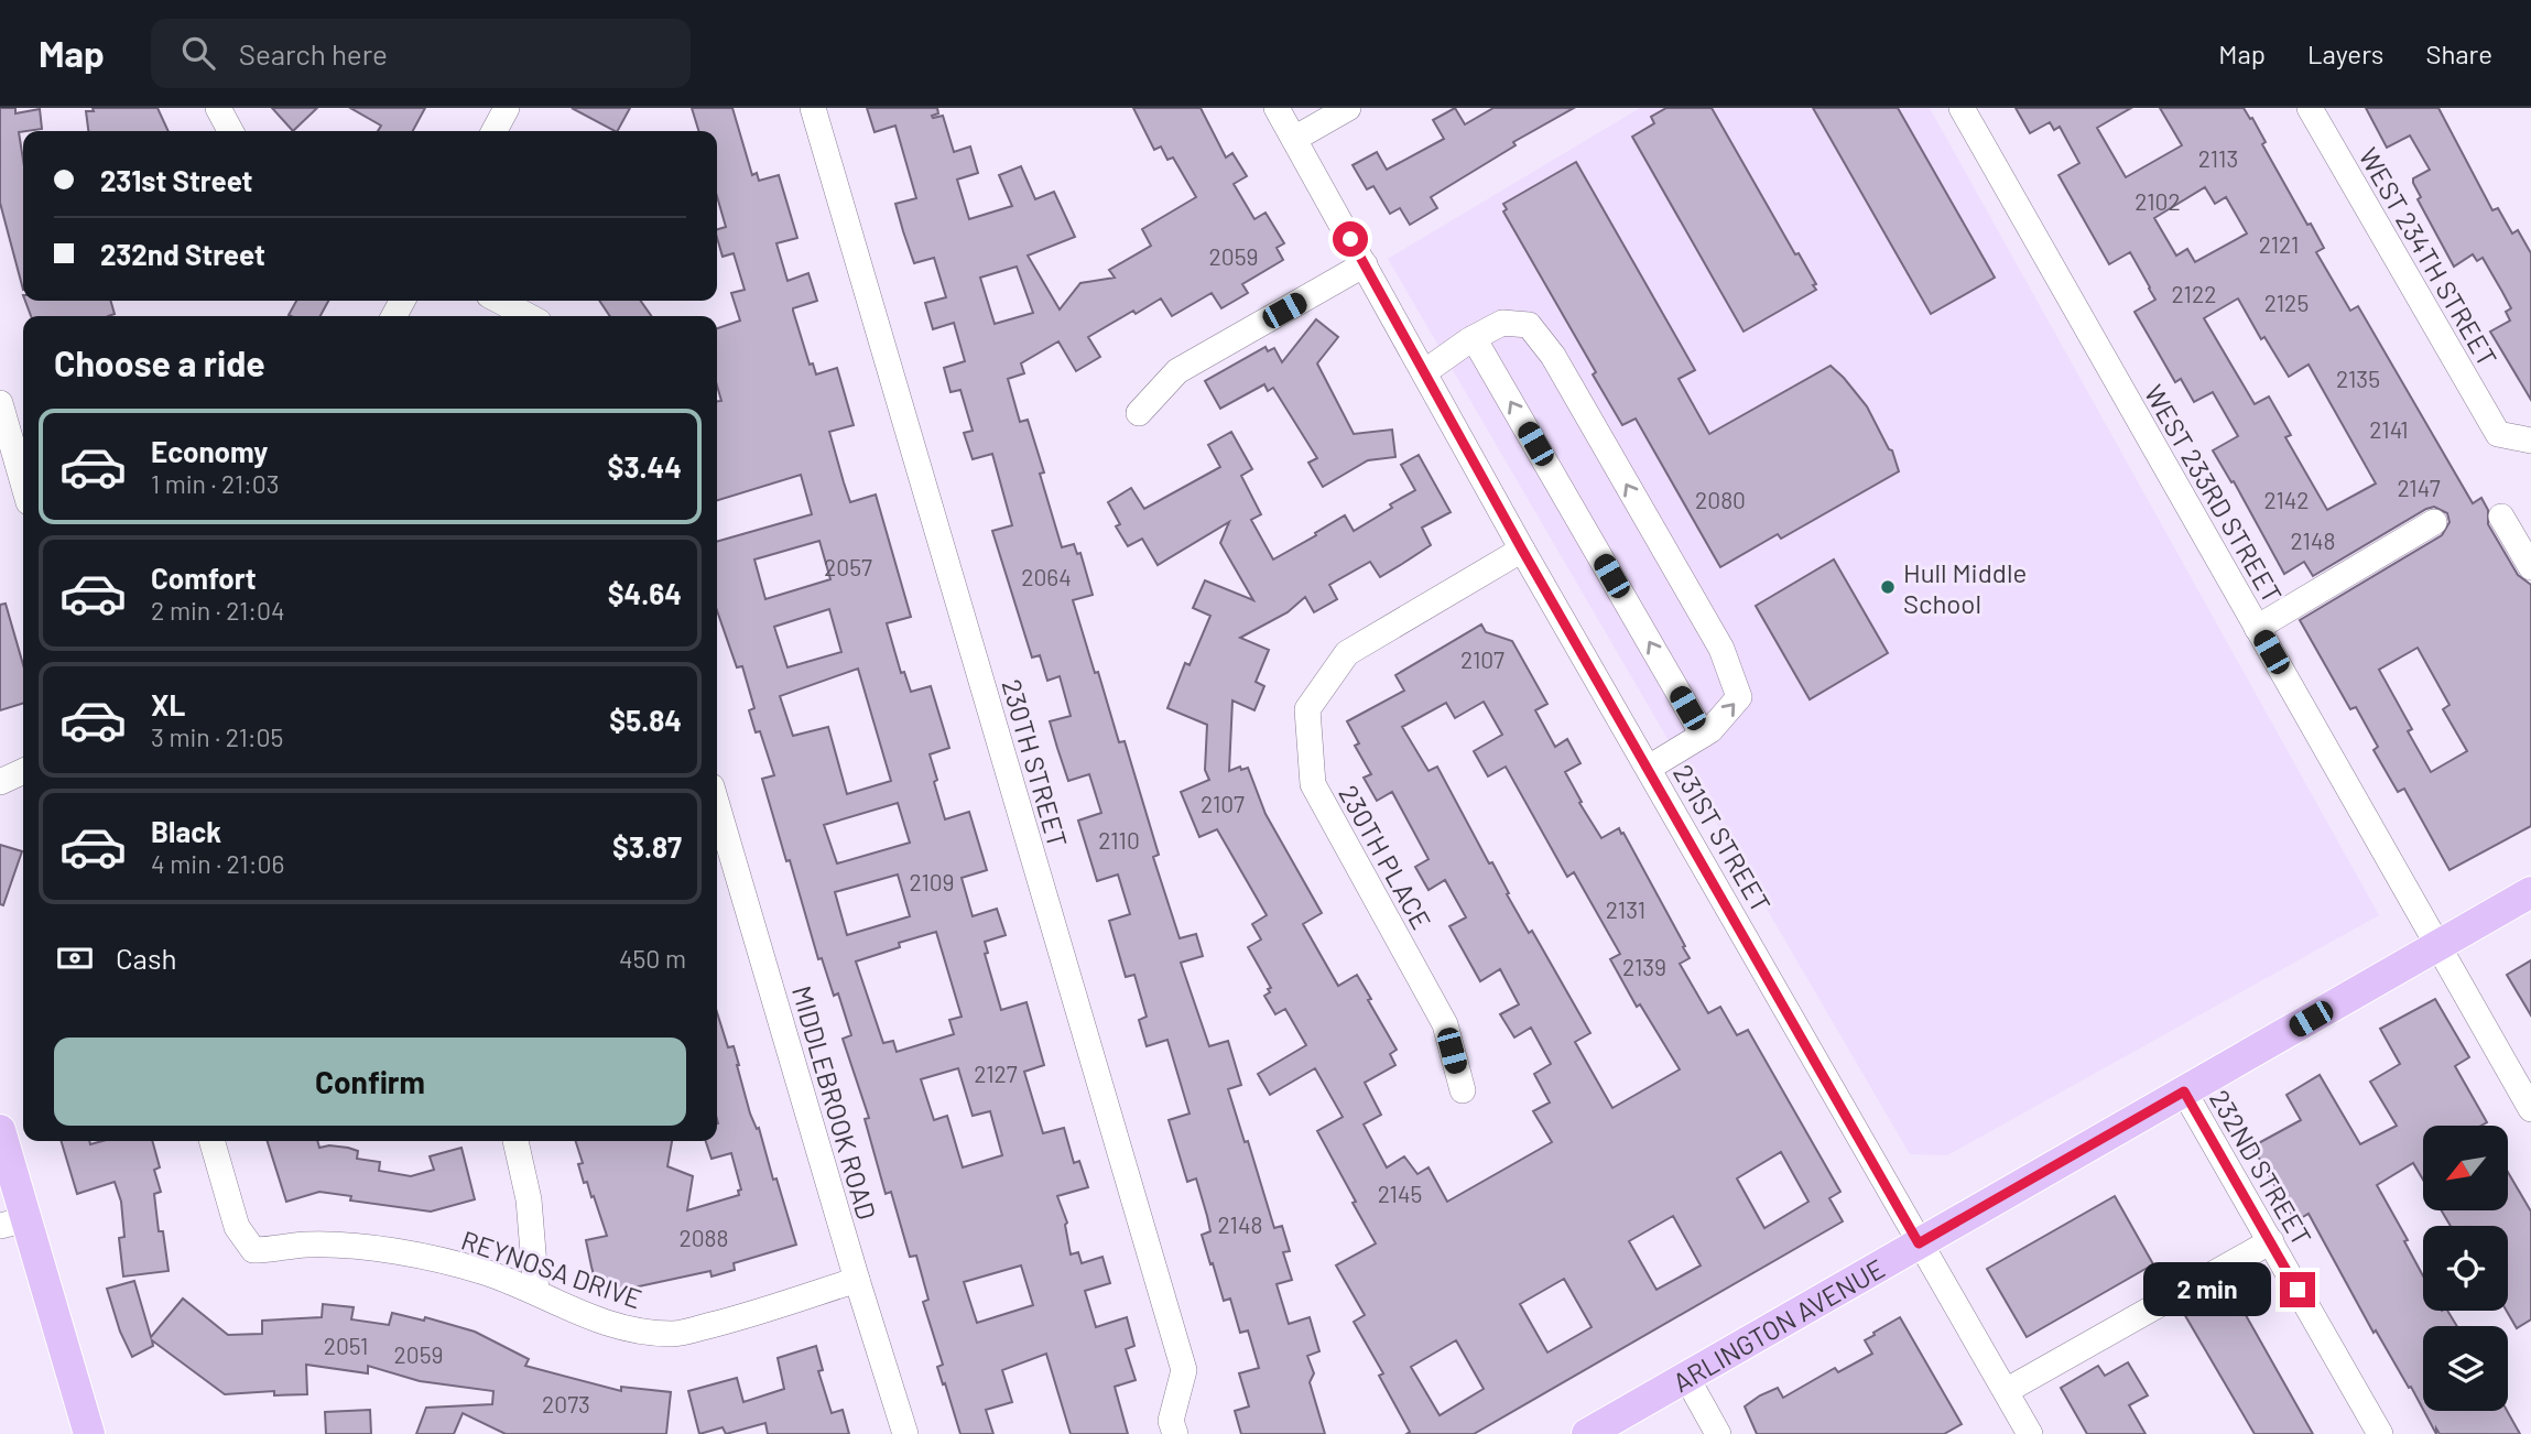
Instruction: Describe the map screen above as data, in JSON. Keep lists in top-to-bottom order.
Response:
{
  "streets": {
    "main road": ["ARLINGTON AVENUE"],
    "street": [
      "WEST 234TH STREET",
      "WEST 233RD STREET",
      "230TH STREET",
      "231ST STREET",
      "230TH PLACE",
      "MIDDLEBROOK ROAD",
      "232ND STREET",
      "REYNOSA DRIVE"
    ]
  },
  "crossings": [
    ["WEST 233RD STREET", "ARLINGTON AVENUE"],
    ["231ST STREET", "230TH PLACE"],
    ["231ST STREET", "ARLINGTON AVENUE"],
    ["MIDDLEBROOK ROAD", "REYNOSA DRIVE"],
    ["232ND STREET", "ARLINGTON AVENUE"]
  ],
  "places": ["Hull Middle School"],
  "house_numbers": [
    "2113",
    "2102",
    "2121",
    "2059",
    "2122",
    "2125",
    "2135",
    "2141",
    "2147",
    "2080",
    "2142",
    "2148",
    "2057",
    "2064",
    "2107",
    "2107",
    "2110",
    "2109",
    "2131",
    "2139",
    "2127",
    "2145",
    "2148",
    "2088",
    "2051",
    "2059",
    "2073"
  ],
  "north": "bottom left",
  "page": {
    "header": "Map",
    "search": "Search here",
    "nav": ["Map", "Layers", "Share"],
    "banner": ["231st Street", "232nd Street"],
    "heading": "Choose a ride",
    "list": [
      {
        "name": "Economy",
        "note": "1 min · 21:03",
        "value": "$3.44"
      },
      {
        "name": "Comfort",
        "note": "2 min · 21:04",
        "value": "$4.64"
      },
      {
        "name": "XL",
        "note": "3 min · 21:05",
        "value": "$5.84"
      },
      {
        "name": "Black",
        "note": "4 min · 21:06",
        "value": "$3.87"
      }
    ],
    "pay": ["Cash", "450 m"],
    "buttons": "Confirm",
    "bubble": "2 min"
  }
}
